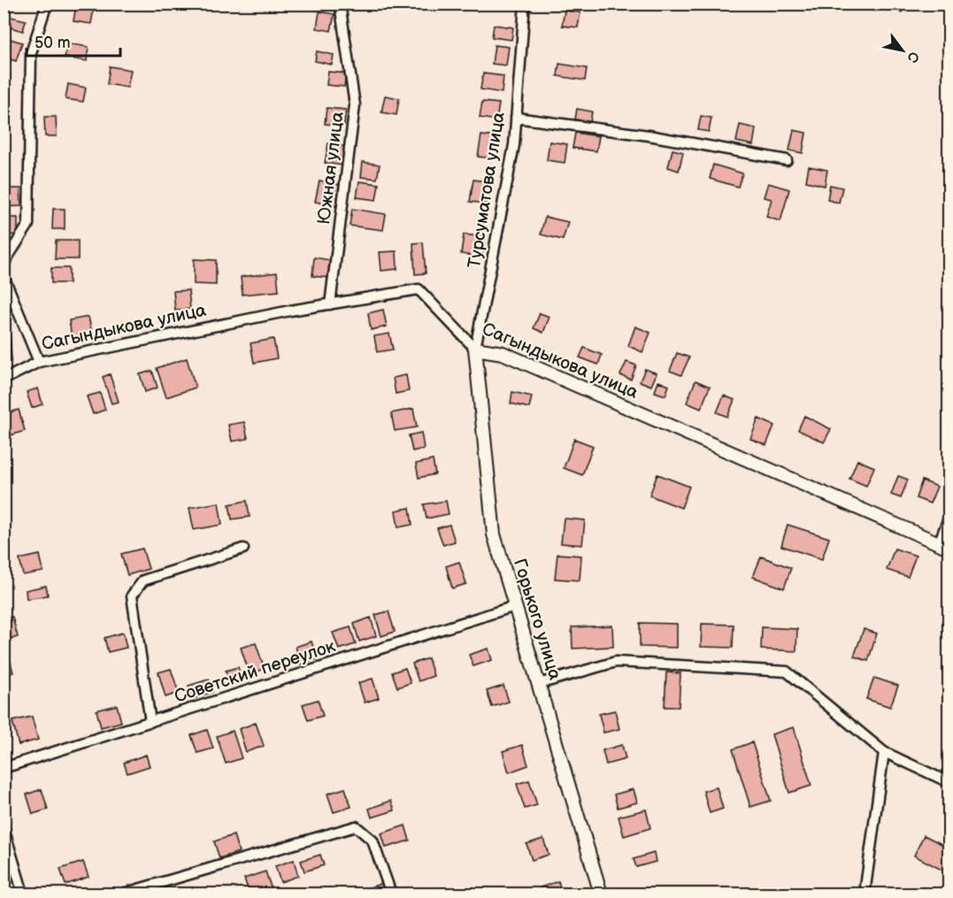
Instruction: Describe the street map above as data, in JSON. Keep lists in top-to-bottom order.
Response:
{
  "streets": {
    "street": [
      "Южная улица",
      "Турсуматова улица",
      "Сагындыкова улица",
      "Горького улица",
      "Советский переулок"
    ]
  },
  "crossings": [
    ["Южная улица", "Сагындыкова улица"],
    ["Турсуматова улица", "Сагындыкова улица"],
    ["Турсуматова улица", "Горького улица"],
    ["Сагындыкова улица", "Горького улица"],
    ["Горького улица", "Советский переулок"]
  ],
  "scale_bar": "50 m",
  "north": "bottom right"
}
